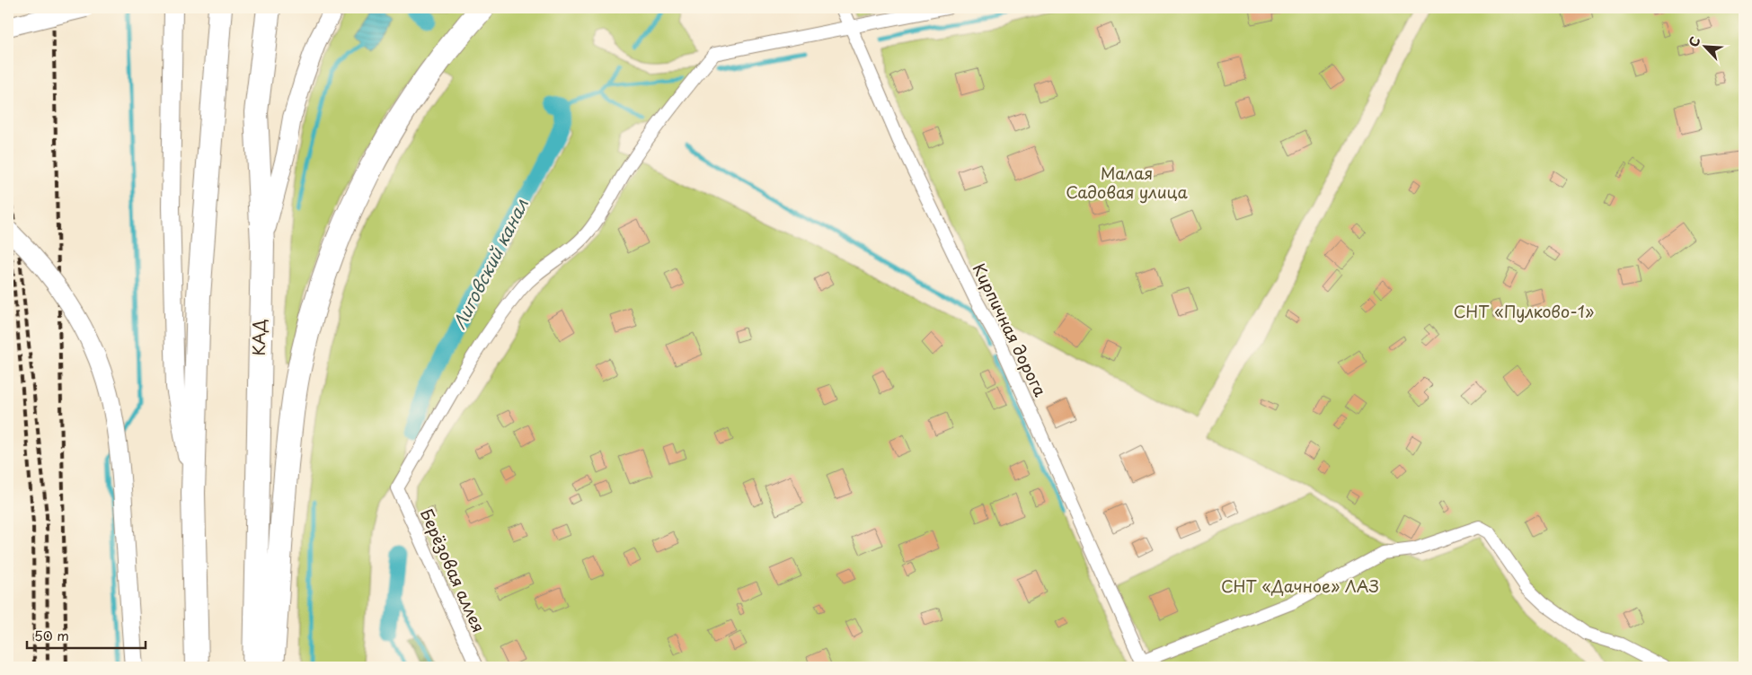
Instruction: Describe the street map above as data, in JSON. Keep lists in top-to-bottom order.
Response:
{
  "streets": {
    "highway": ["КАД"],
    "street": ["Кирпичная дорога", "Берёзовая аллея"]
  },
  "crossings": [
    ["Кирпичная дорога", "Берёзовая аллея"]
  ],
  "water": ["Лиговский канал"],
  "parks": ["Малая Садовая улица", "СНТ «Пулково-1»", "СНТ «Дачное» ЛАЗ"],
  "scale_bar": "50 m",
  "north": "top left"
}
